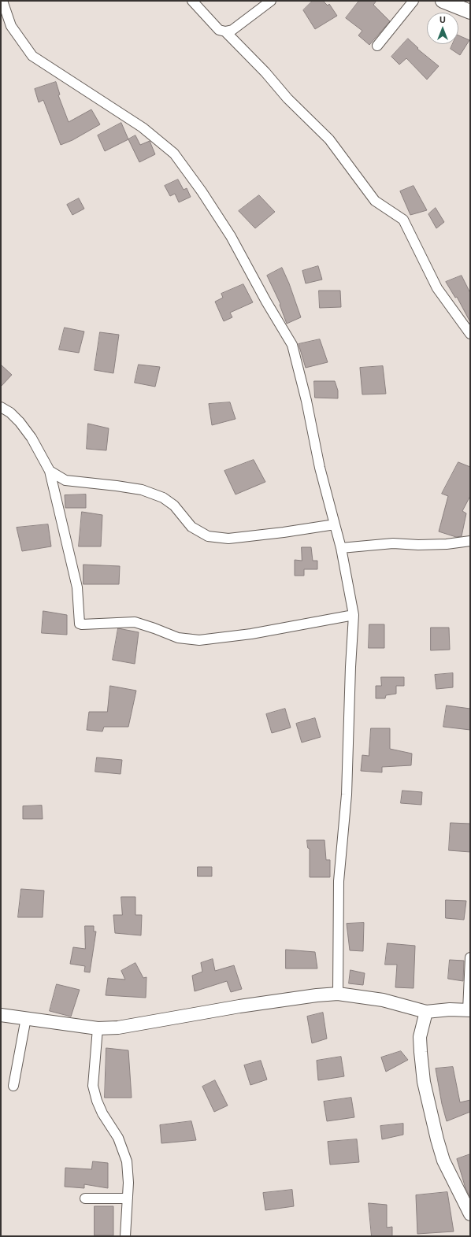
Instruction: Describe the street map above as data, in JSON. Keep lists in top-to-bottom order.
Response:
{
  "north": "top"
}
